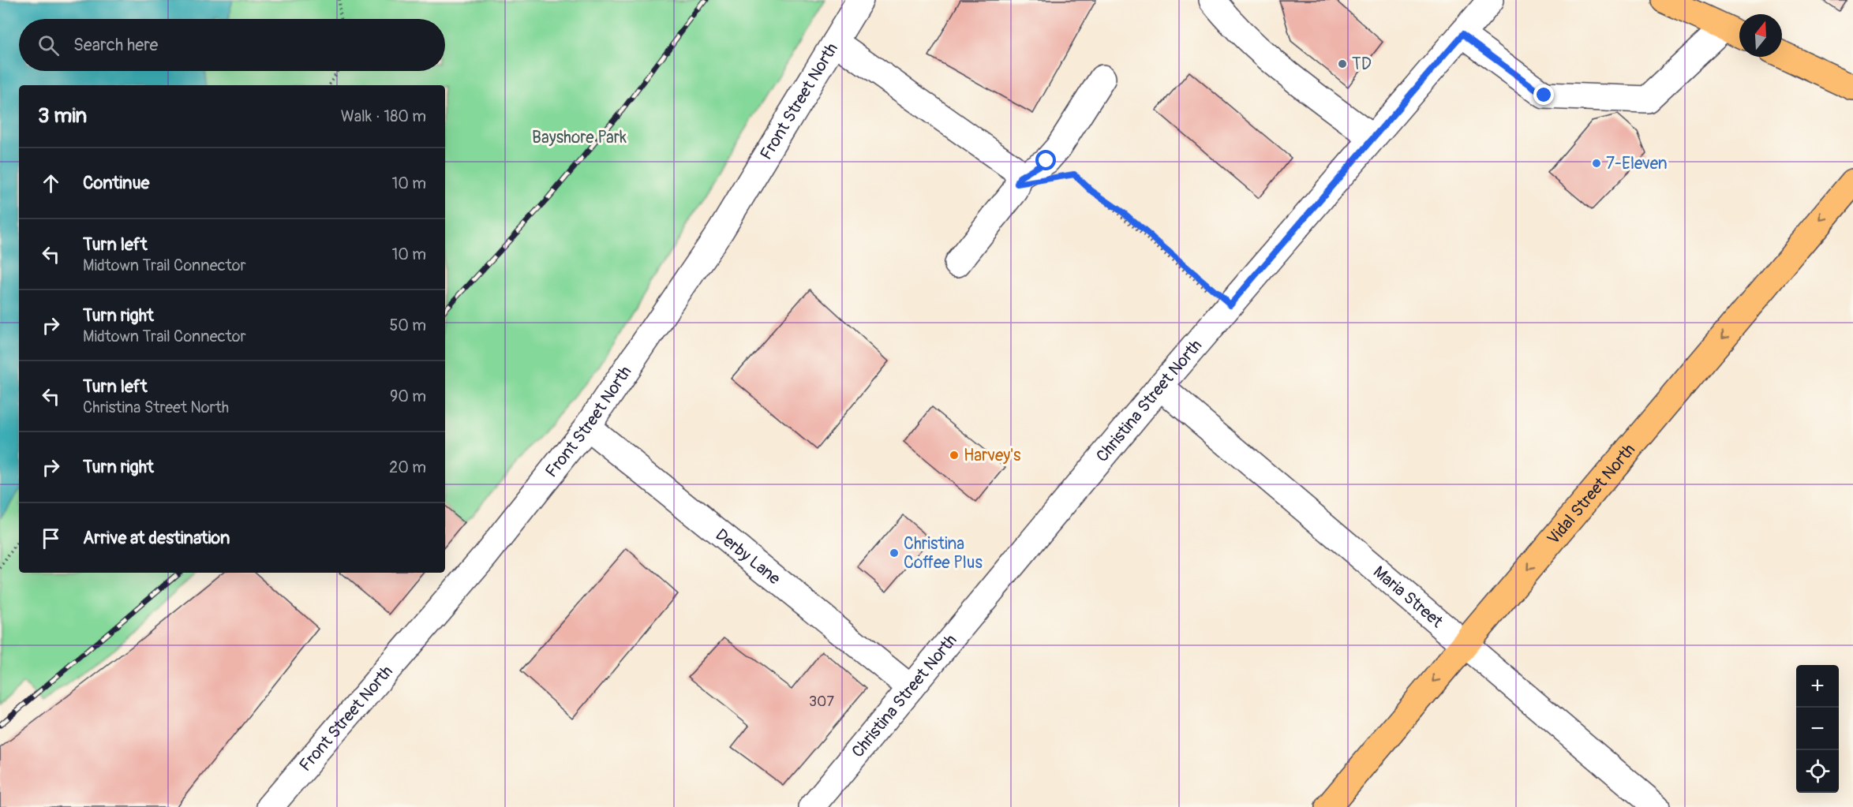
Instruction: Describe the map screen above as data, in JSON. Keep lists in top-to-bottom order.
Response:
{
  "streets": {
    "main road": ["Vidal Street North"],
    "street": [
      "Front Street North",
      "Christina Street North",
      "Derby Lane",
      "Maria Street"
    ]
  },
  "crossings": [
    ["Front Street North", "Derby Lane"],
    ["Christina Street North", "Derby Lane"],
    ["Christina Street North", "Maria Street"],
    ["Vidal Street North", "Maria Street"]
  ],
  "one_way": ["Vidal Street North"],
  "parks": ["Bayshore Park"],
  "places": [
    "TD",
    "7-Eleven",
    "Harvey's",
    "Christina Coffee Plus"
  ],
  "house_numbers": ["307"],
  "north": "top",
  "page": {
    "search": "Search here",
    "heading": ["3 min", "Walk · 180 m"],
    "list": [
      ["Continue", "10 m"],
      ["Turn left", "Midtown Trail Connector", "10 m"],
      ["Turn right", "Midtown Trail Connector", "50 m"],
      ["Turn left", "Christina Street North", "90 m"],
      ["Turn right", "20 m"],
      "Arrive at destination"
    ],
    "map_buttons": ["+", "−"]
  }
}
